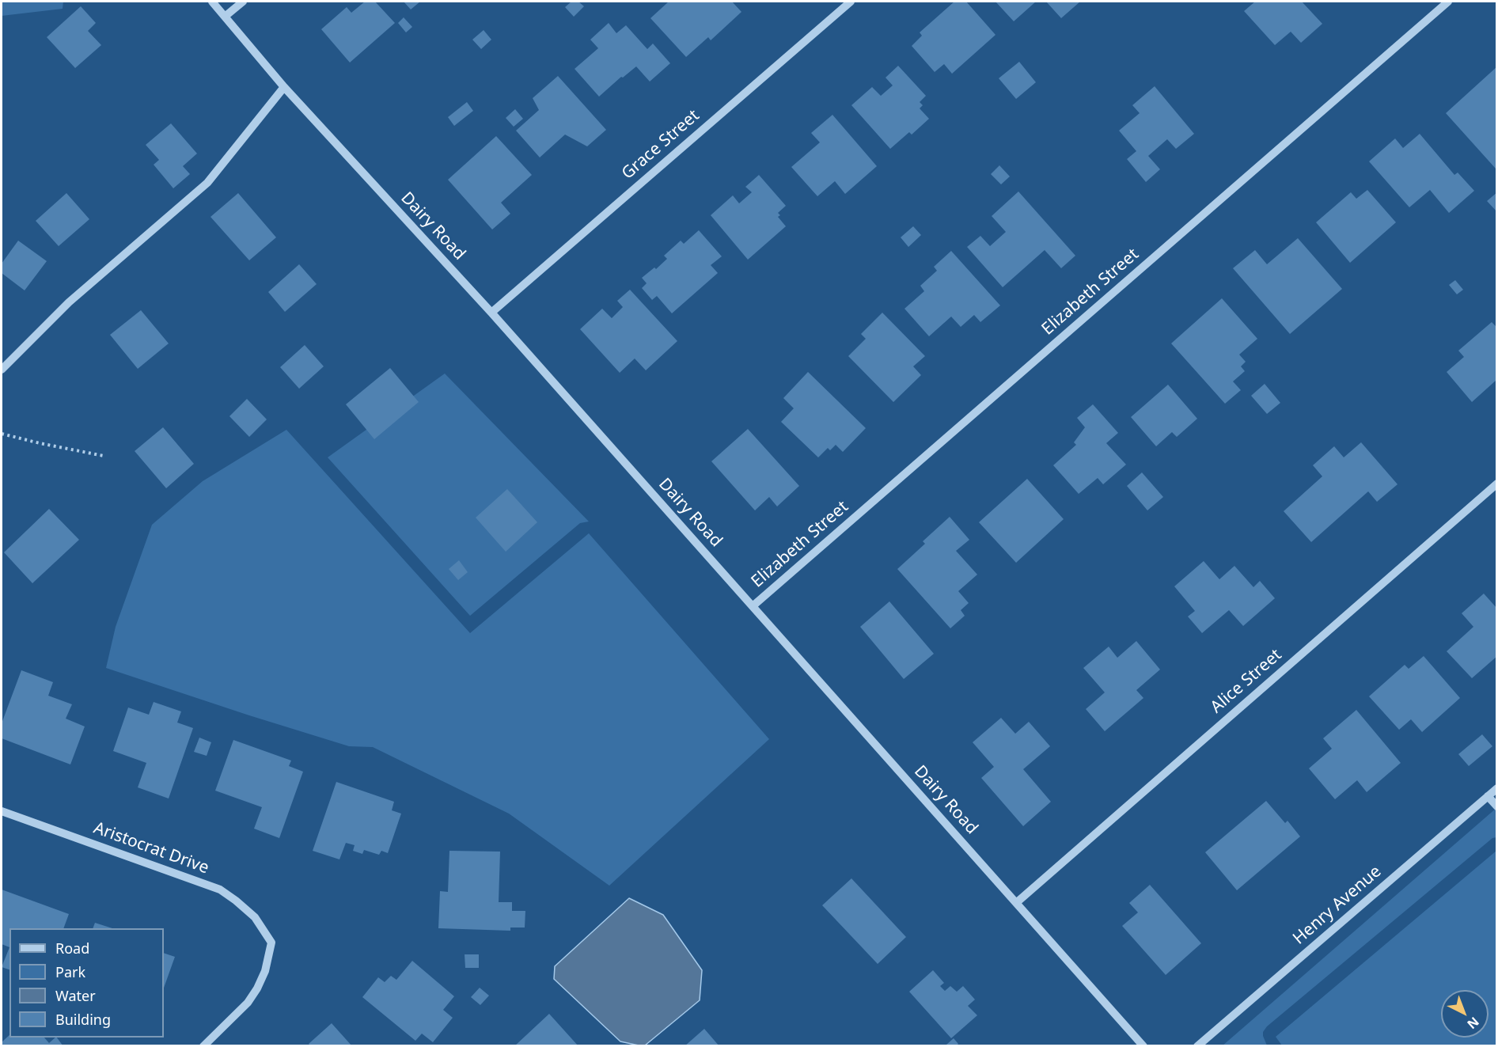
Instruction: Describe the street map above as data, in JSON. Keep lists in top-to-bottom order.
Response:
{
  "streets": {
    "street": [
      "Grace Street",
      "Dairy Road",
      "Elizabeth Street",
      "Alice Street",
      "Aristocrat Drive",
      "Henry Avenue"
    ]
  },
  "crossings": [
    ["Grace Street", "Dairy Road"],
    ["Dairy Road", "Elizabeth Street"],
    ["Dairy Road", "Alice Street"]
  ],
  "legend": [
    "Road",
    "Park",
    "Water",
    "Building"
  ],
  "north": "bottom right"
}
